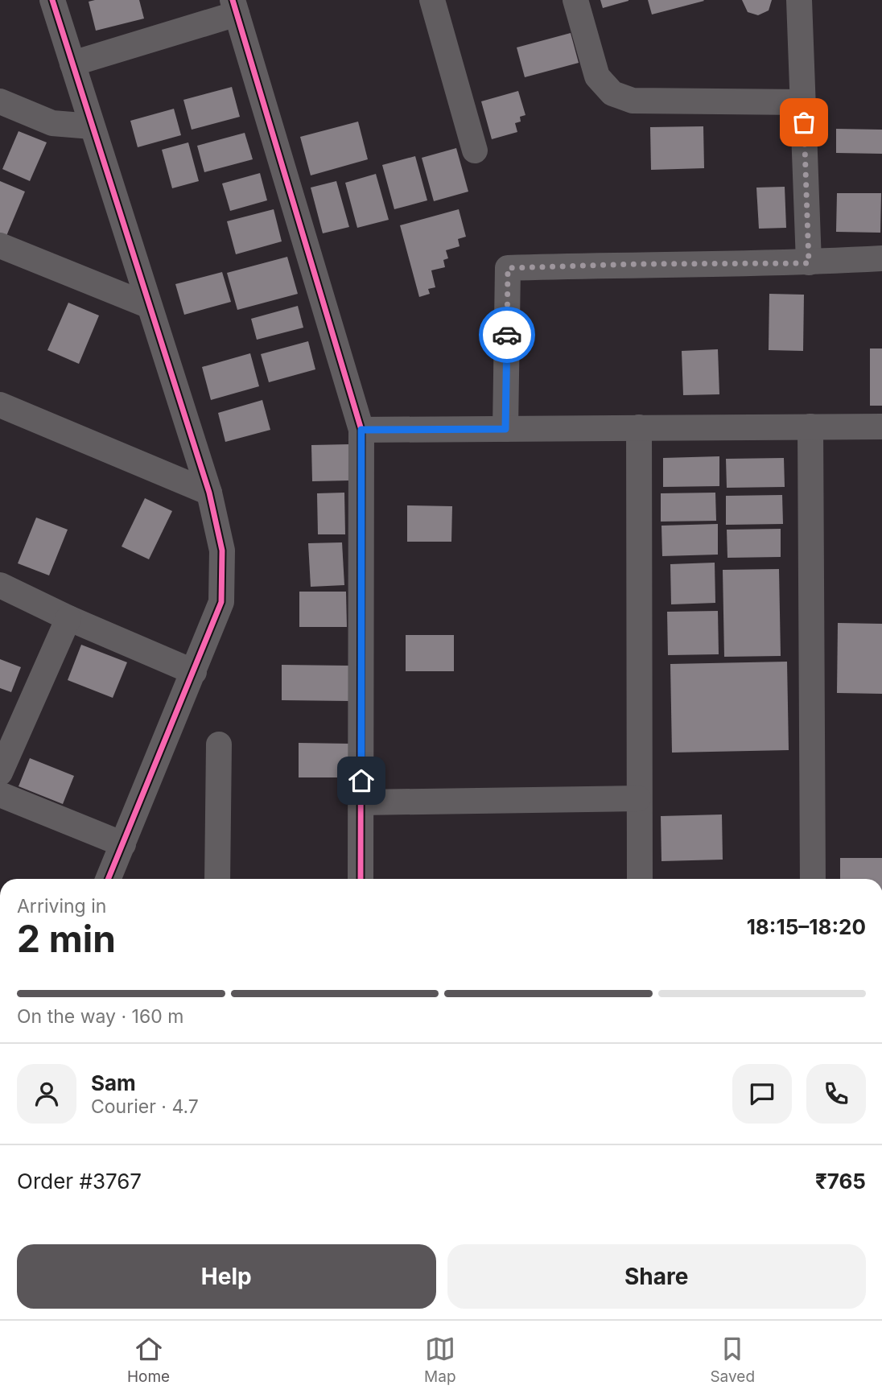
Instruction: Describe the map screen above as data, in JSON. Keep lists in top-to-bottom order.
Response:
{
  "page": {
    "heading": ["2 min", "Arriving in", "18:15–18:20"],
    "panel": [
      "Sam",
      "Courier · 4.7",
      "Order #3767",
      "₹765"
    ],
    "bar": "On the way · 160 m",
    "buttons": ["Help", "Share"],
    "tabs": ["Home", "Map", "Saved"]
  }
}
